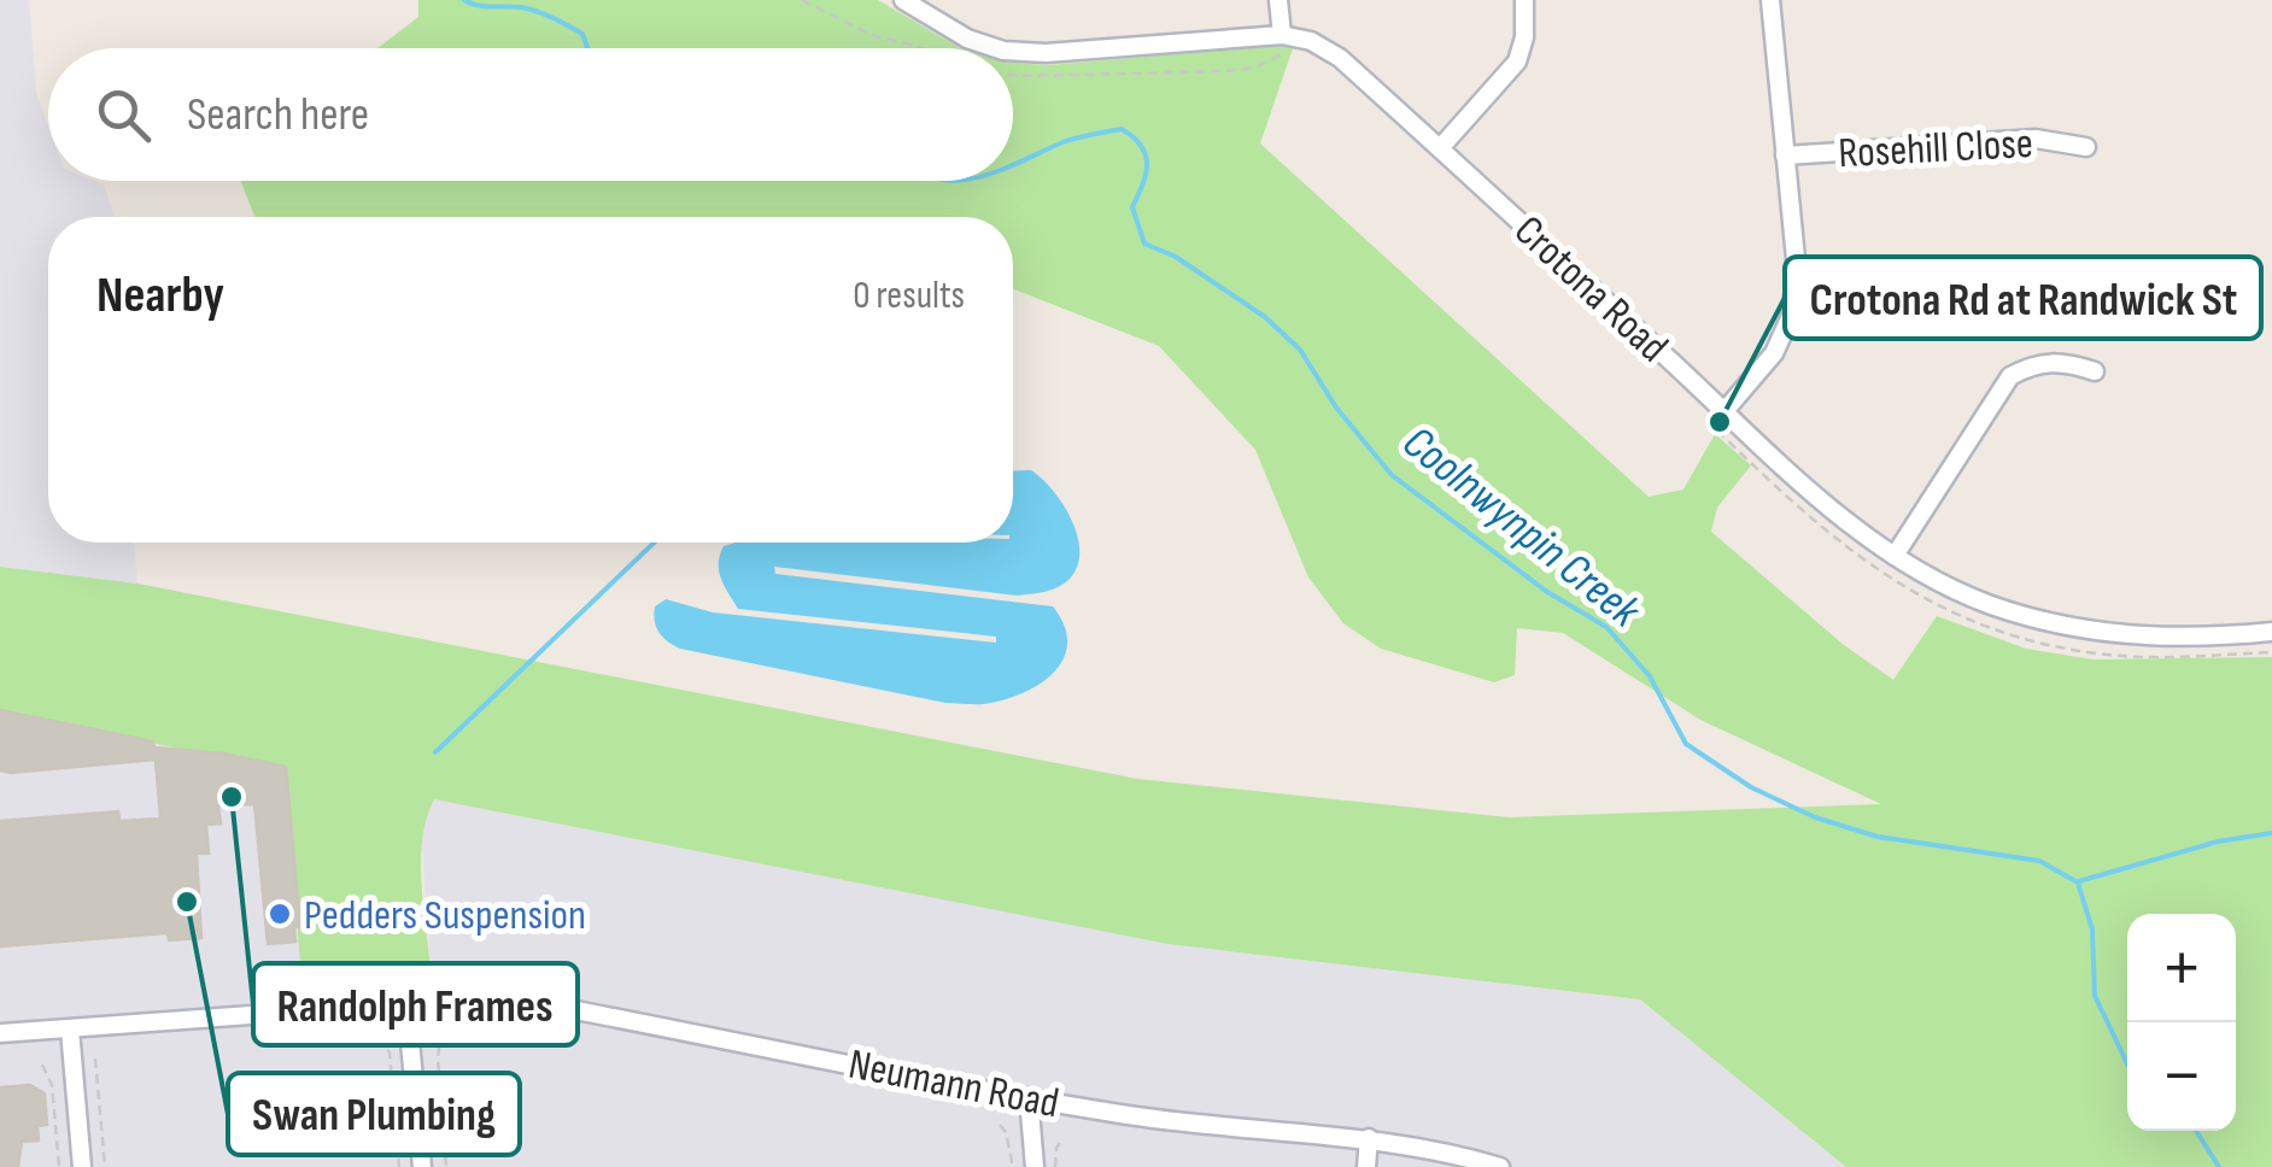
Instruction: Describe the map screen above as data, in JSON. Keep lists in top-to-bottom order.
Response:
{
  "streets": {
    "street": ["Rosehill Close", "Crotona Road", "Neumann Road"]
  },
  "water": ["Coolnwynpin Creek"],
  "places": [
    "Crotona Rd at Randwick St",
    "Randolph Frames",
    "Swan Plumbing",
    "Pedders Suspension"
  ],
  "page": {
    "search": "Search here",
    "heading": ["Nearby", "0 results"],
    "map_buttons": ["+", "−"]
  }
}
